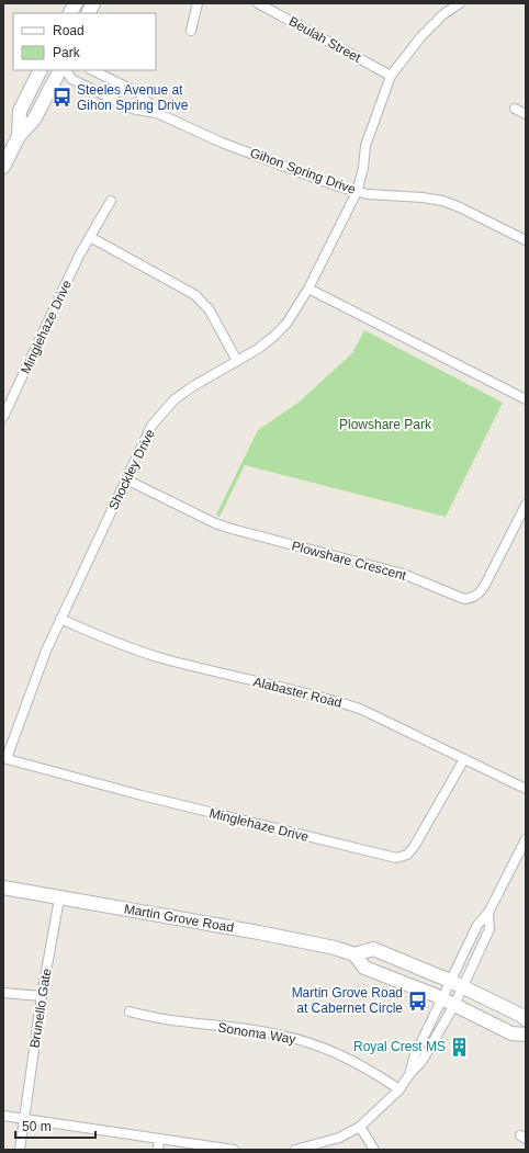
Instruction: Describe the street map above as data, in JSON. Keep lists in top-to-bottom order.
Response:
{
  "streets": {
    "main road": ["Martin Grove Road"],
    "street": [
      "Beulah Street",
      "Gihon Spring Drive",
      "Minglehaze Drive",
      "Shockley Drive",
      "Plowshare Crescent",
      "Alabaster Road",
      "Brunello Gate",
      "Sonoma Way"
    ]
  },
  "crossings": [
    ["Beulah Street", "Shockley Drive"],
    ["Gihon Spring Drive", "Shockley Drive"],
    ["Minglehaze Drive", "Shockley Drive"],
    ["Minglehaze Drive", "Alabaster Road"],
    ["Shockley Drive", "Plowshare Crescent"],
    ["Shockley Drive", "Alabaster Road"],
    ["Martin Grove Road", "Brunello Gate"]
  ],
  "parks": ["Plowshare Park"],
  "places": {
    "bus stop": ["Steeles Avenue at Gihon Spring Drive", "Martin Grove Road at Cabernet Circle"],
    "building": ["Royal Crest MS"]
  },
  "legend": ["Road", "Park"],
  "scale_bar": "50 m"
}
